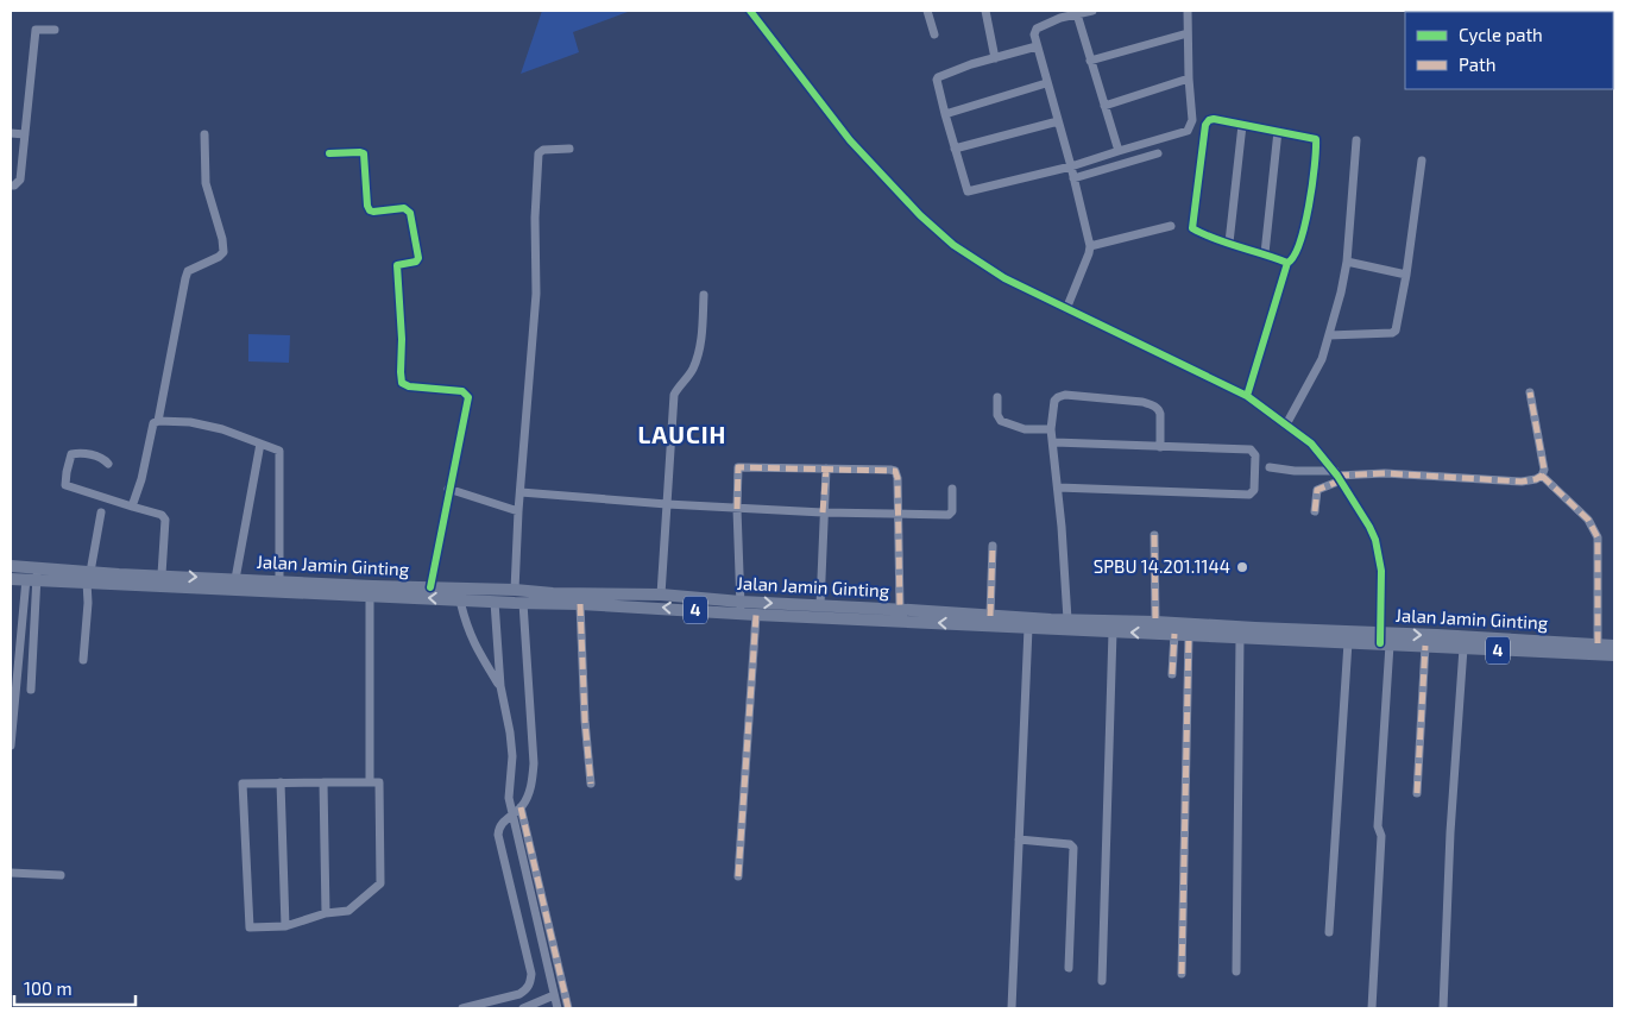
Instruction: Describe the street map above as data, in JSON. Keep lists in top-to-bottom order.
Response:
{
  "streets": {
    "highway": ["Jalan Jamin Ginting", "4"]
  },
  "districts": ["LAUCIH"],
  "places": ["SPBU 14.201.1144"],
  "legend": ["Cycle path", "Path"],
  "scale_bar": "100 m"
}
